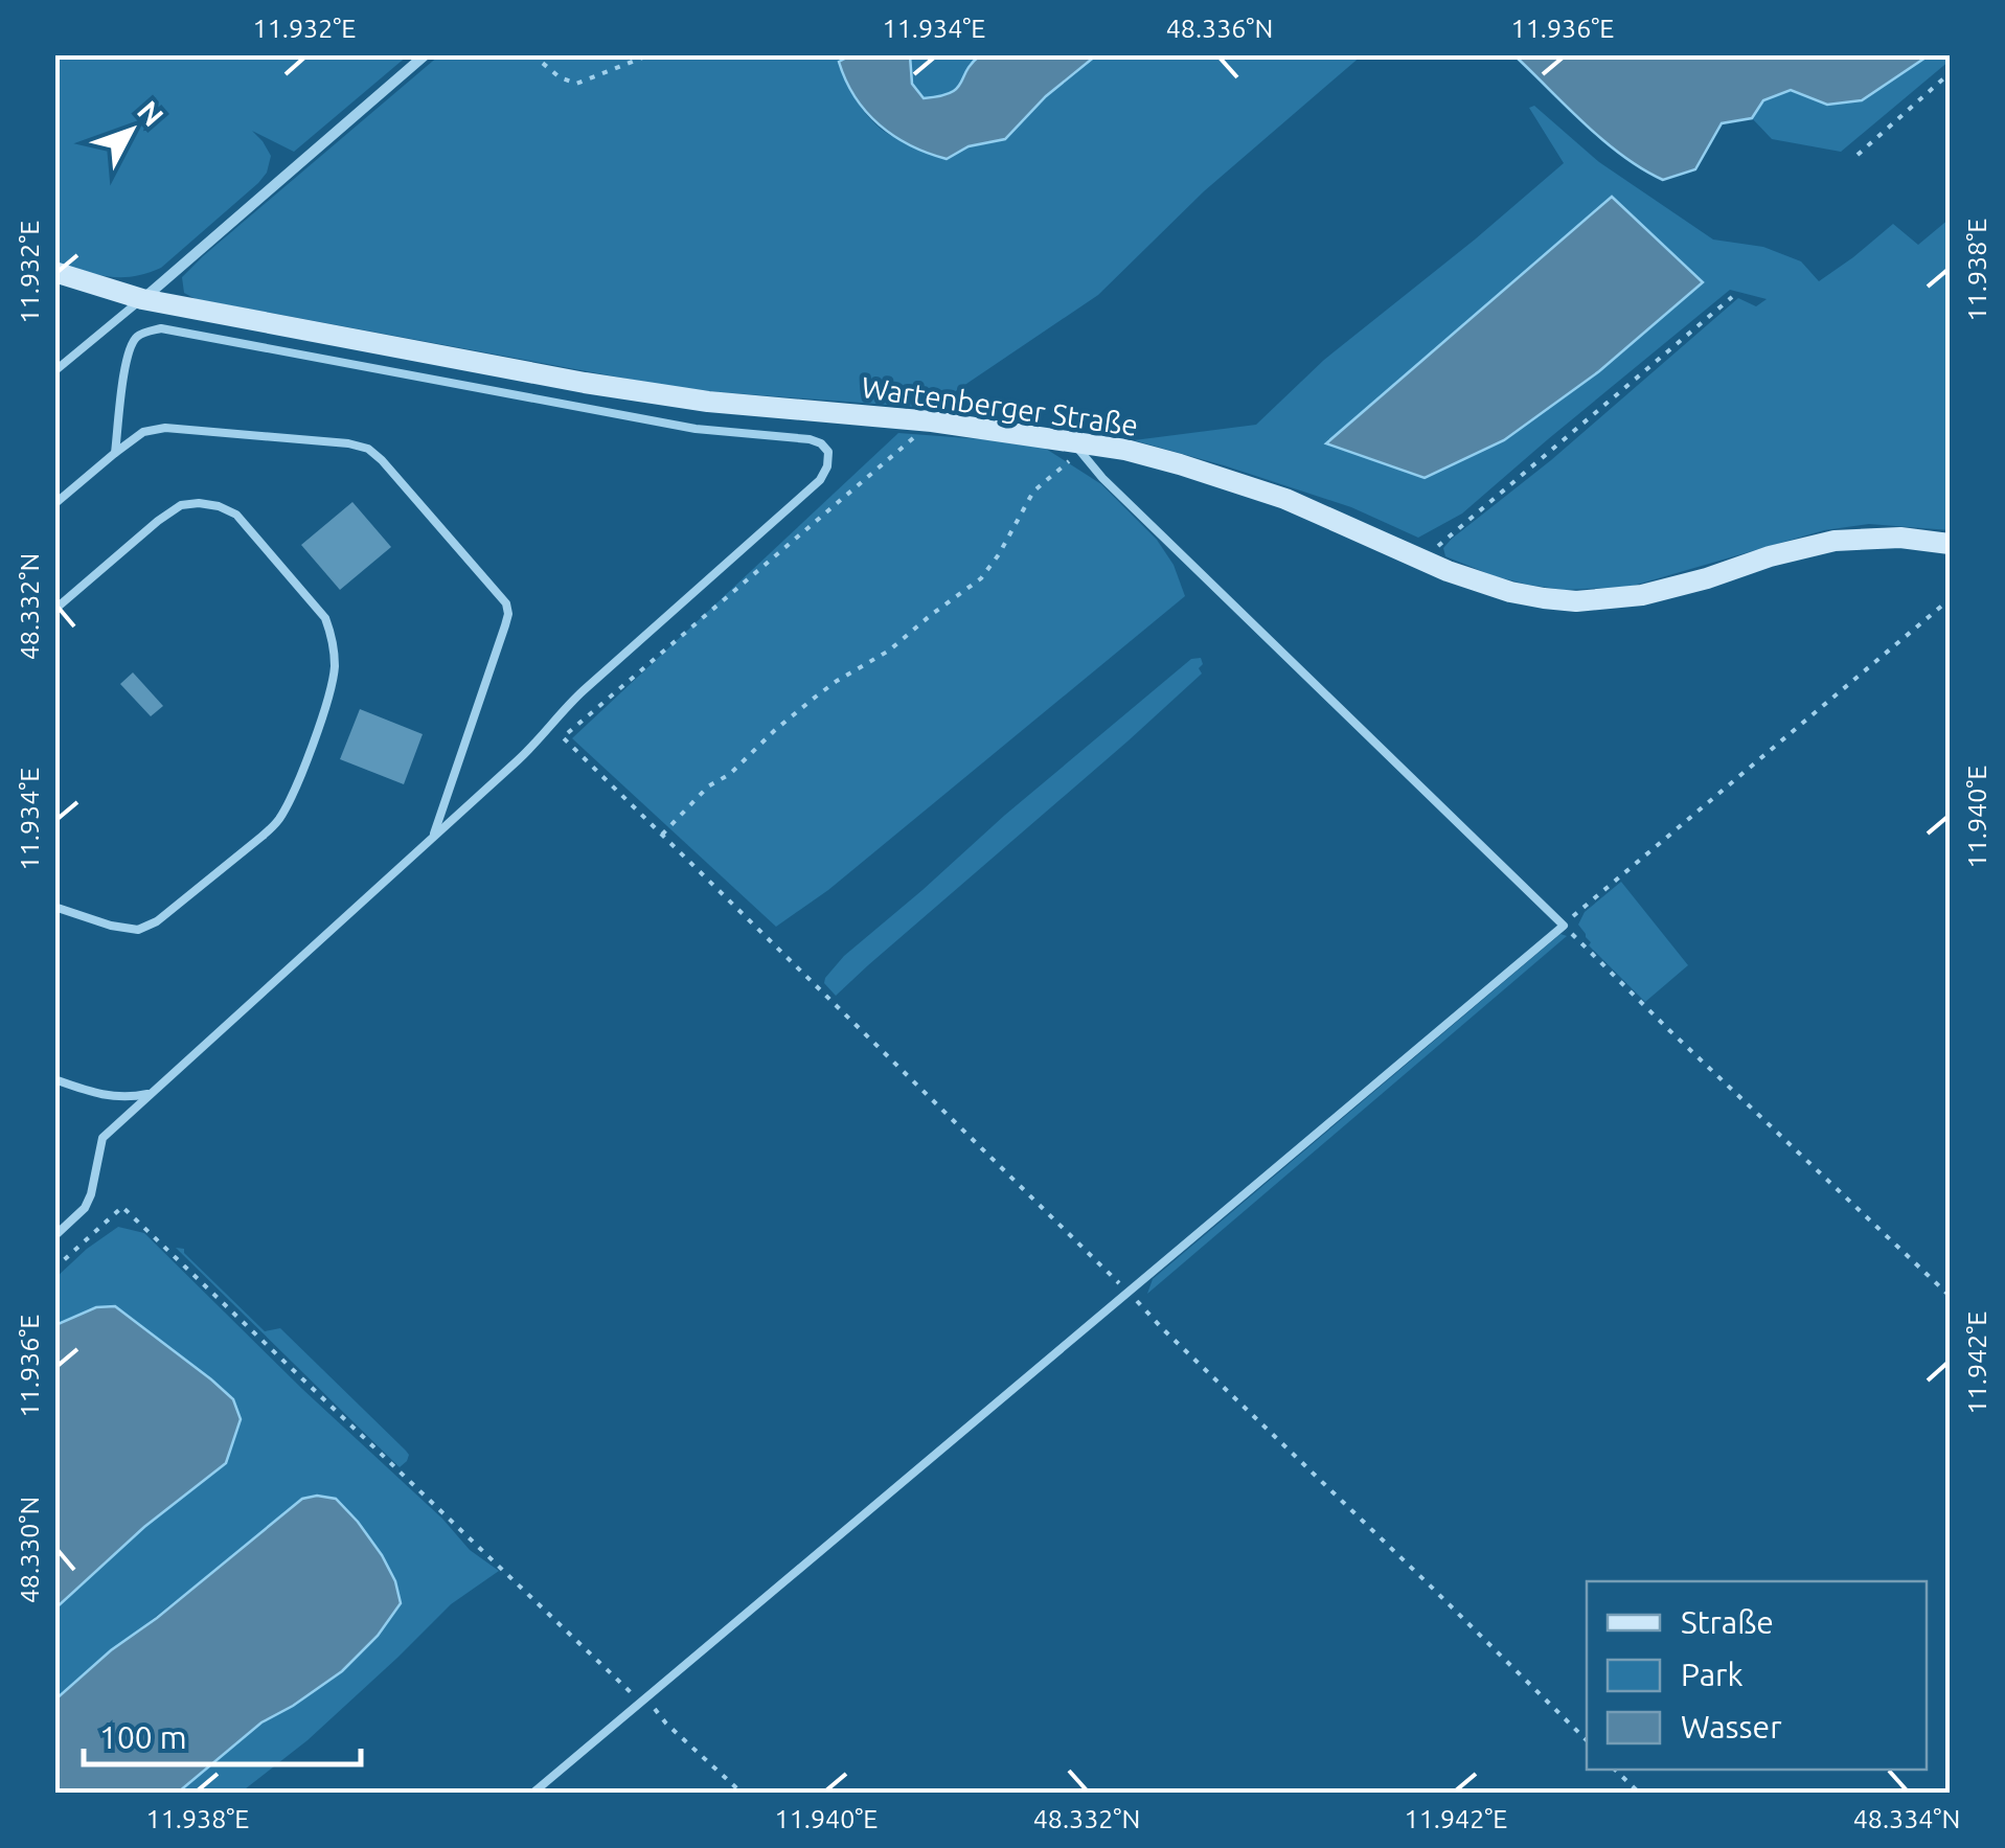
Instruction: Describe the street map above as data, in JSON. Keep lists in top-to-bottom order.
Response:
{
  "streets": {
    "main road": ["Wartenberger Straße"]
  },
  "legend": ["Straße", "Park", "Wasser"],
  "scale_bar": "100 m",
  "north": "top right",
  "coordinates": [
    "11.932°E",
    "11.934°E",
    "48.336°N",
    "11.936°E",
    "11.938°E",
    "48.332°N",
    "11.940°E",
    "11.942°E",
    "48.330°N",
    "48.334°N"
  ]
}
